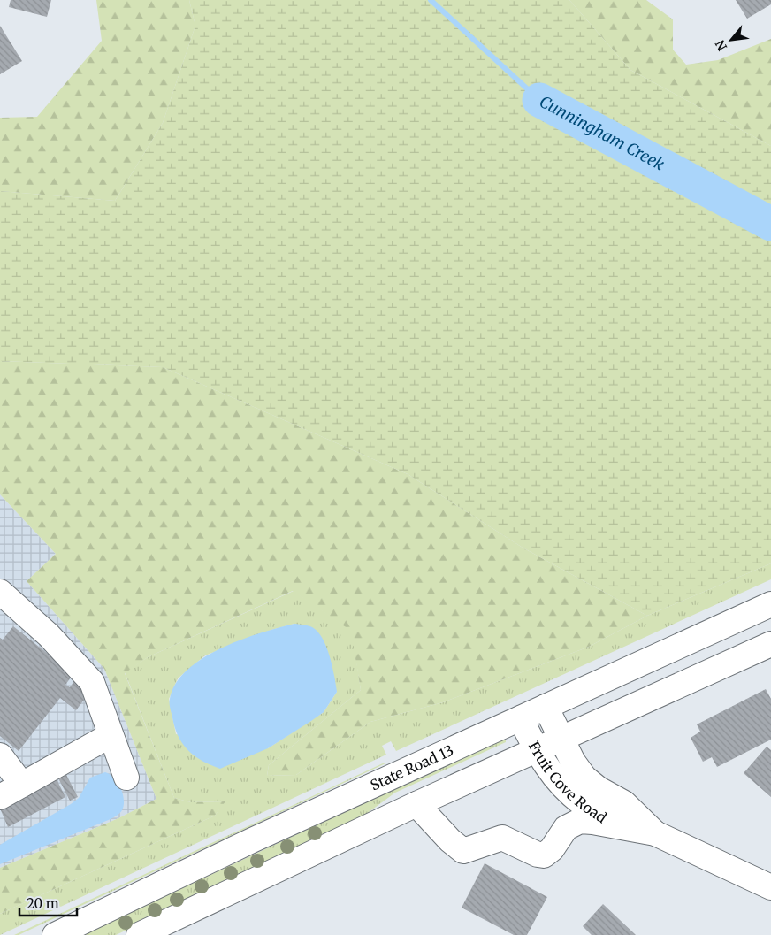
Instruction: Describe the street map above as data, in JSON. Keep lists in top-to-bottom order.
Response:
{
  "streets": {
    "main road": ["State Road 13", "Fruit Cove Road"]
  },
  "crossings": [
    ["State Road 13", "Fruit Cove Road"]
  ],
  "water": ["Cunningham Creek"],
  "scale_bar": "20 m",
  "north": "bottom left"
}
